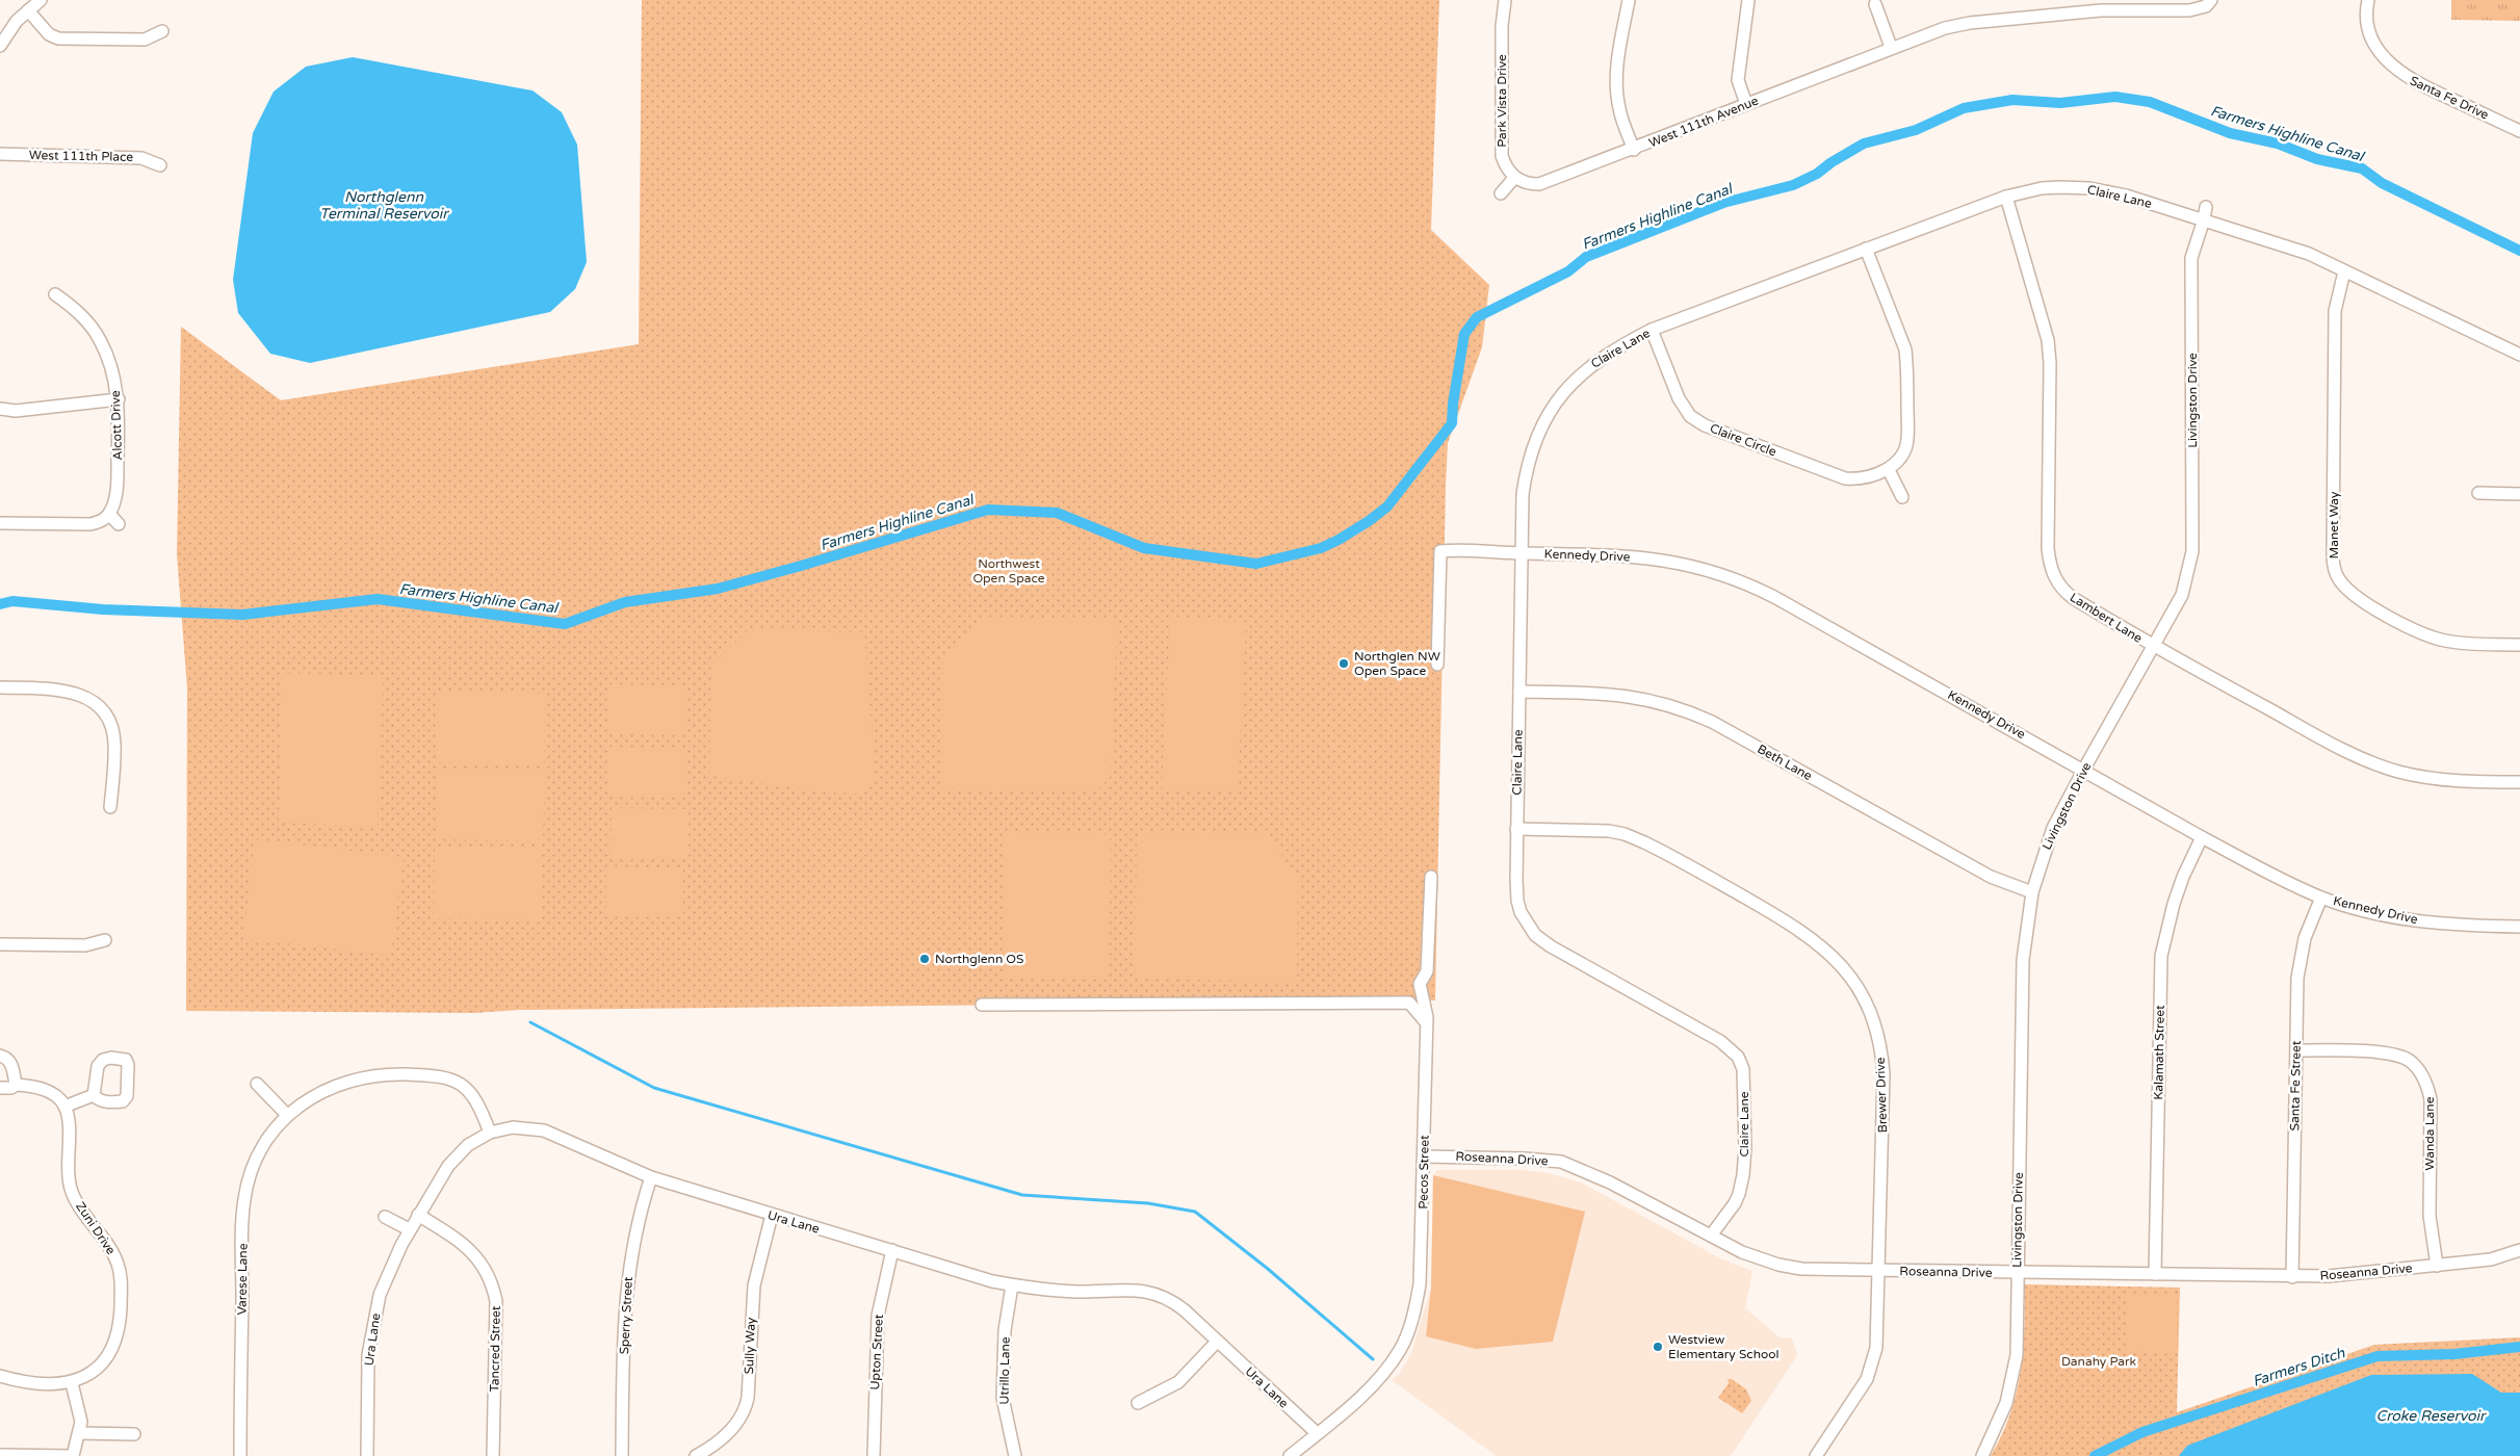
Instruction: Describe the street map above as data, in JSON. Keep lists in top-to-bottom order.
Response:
{
  "streets": {
    "street": [
      "Santa Fe Drive",
      "Park Vista Drive",
      "West 111th Avenue",
      "West 111th Place",
      "Claire Lane",
      "Livingston Drive",
      "Alcott Drive",
      "Claire Circle",
      "Manet Way",
      "Kennedy Drive",
      "Lambert Lane",
      "Beth Lane",
      "Kalamath Street",
      "Santa Fe Street",
      "Brewer Drive",
      "Wanda Lane",
      "Roseanna Drive",
      "Pecos Street",
      "Ura Lane",
      "Zuni Drive",
      "Varese Lane",
      "Sperry Street",
      "Sully Way",
      "Tancred Street",
      "Upton Street",
      "Utrillo Lane"
    ]
  },
  "crossings": [
    ["Park Vista Drive", "West 111th Avenue"],
    ["Claire Lane", "Livingston Drive"],
    ["Claire Lane", "Claire Circle"],
    ["Claire Lane", "Manet Way"],
    ["Claire Lane", "Kennedy Drive"],
    ["Claire Lane", "Lambert Lane"],
    ["Claire Lane", "Beth Lane"],
    ["Claire Lane", "Brewer Drive"],
    ["Claire Lane", "Roseanna Drive"],
    ["Livingston Drive", "Kennedy Drive"],
    ["Livingston Drive", "Lambert Lane"],
    ["Livingston Drive", "Beth Lane"],
    ["Livingston Drive", "Roseanna Drive"],
    ["Kennedy Drive", "Kalamath Street"],
    ["Kennedy Drive", "Santa Fe Street"],
    ["Kalamath Street", "Roseanna Drive"],
    ["Santa Fe Street", "Wanda Lane"],
    ["Santa Fe Street", "Roseanna Drive"],
    ["Brewer Drive", "Roseanna Drive"],
    ["Wanda Lane", "Roseanna Drive"],
    ["Roseanna Drive", "Pecos Street"],
    ["Pecos Street", "Ura Lane"],
    ["Ura Lane", "Varese Lane"],
    ["Ura Lane", "Sperry Street"],
    ["Ura Lane", "Sully Way"],
    ["Ura Lane", "Tancred Street"],
    ["Ura Lane", "Upton Street"],
    ["Ura Lane", "Utrillo Lane"]
  ],
  "water": [
    "Farmers Highline Canal",
    "Northglenn Terminal Reservoir",
    "Farmers Ditch",
    "Croke Reservoir"
  ],
  "parks": ["Northwest Open Space", "Danahy Park"],
  "places": ["Northglen NW Open Space", "Northglenn OS", "Westview Elementary School"]
}
